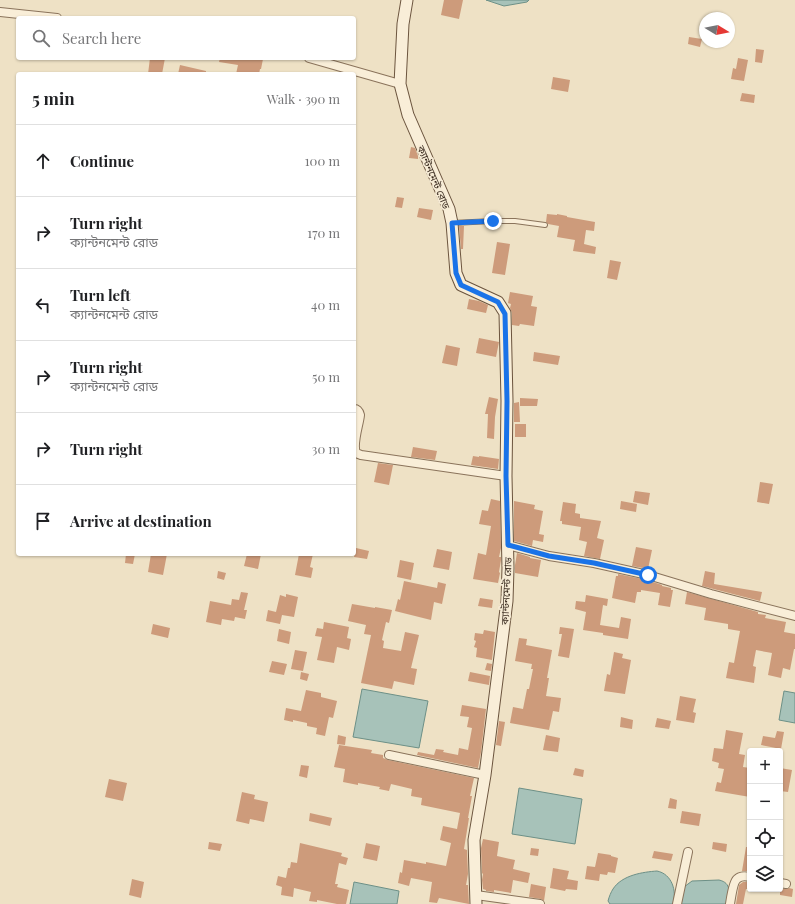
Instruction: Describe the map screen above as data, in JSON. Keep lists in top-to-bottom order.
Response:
{
  "streets": {
    "main road": ["ক্যান্টনমেন্ট রোড"]
  },
  "north": "right",
  "page": {
    "search": "Search here",
    "heading": ["5 min", "Walk · 390 m"],
    "list": [
      ["Continue", "100 m"],
      ["Turn right", "ক্যান্টনমেন্ট রোড", "170 m"],
      ["Turn left", "ক্যান্টনমেন্ট রোড", "40 m"],
      ["Turn right", "ক্যান্টনমেন্ট রোড", "50 m"],
      ["Turn right", "30 m"],
      "Arrive at destination"
    ],
    "map_buttons": ["+", "−"]
  }
}
